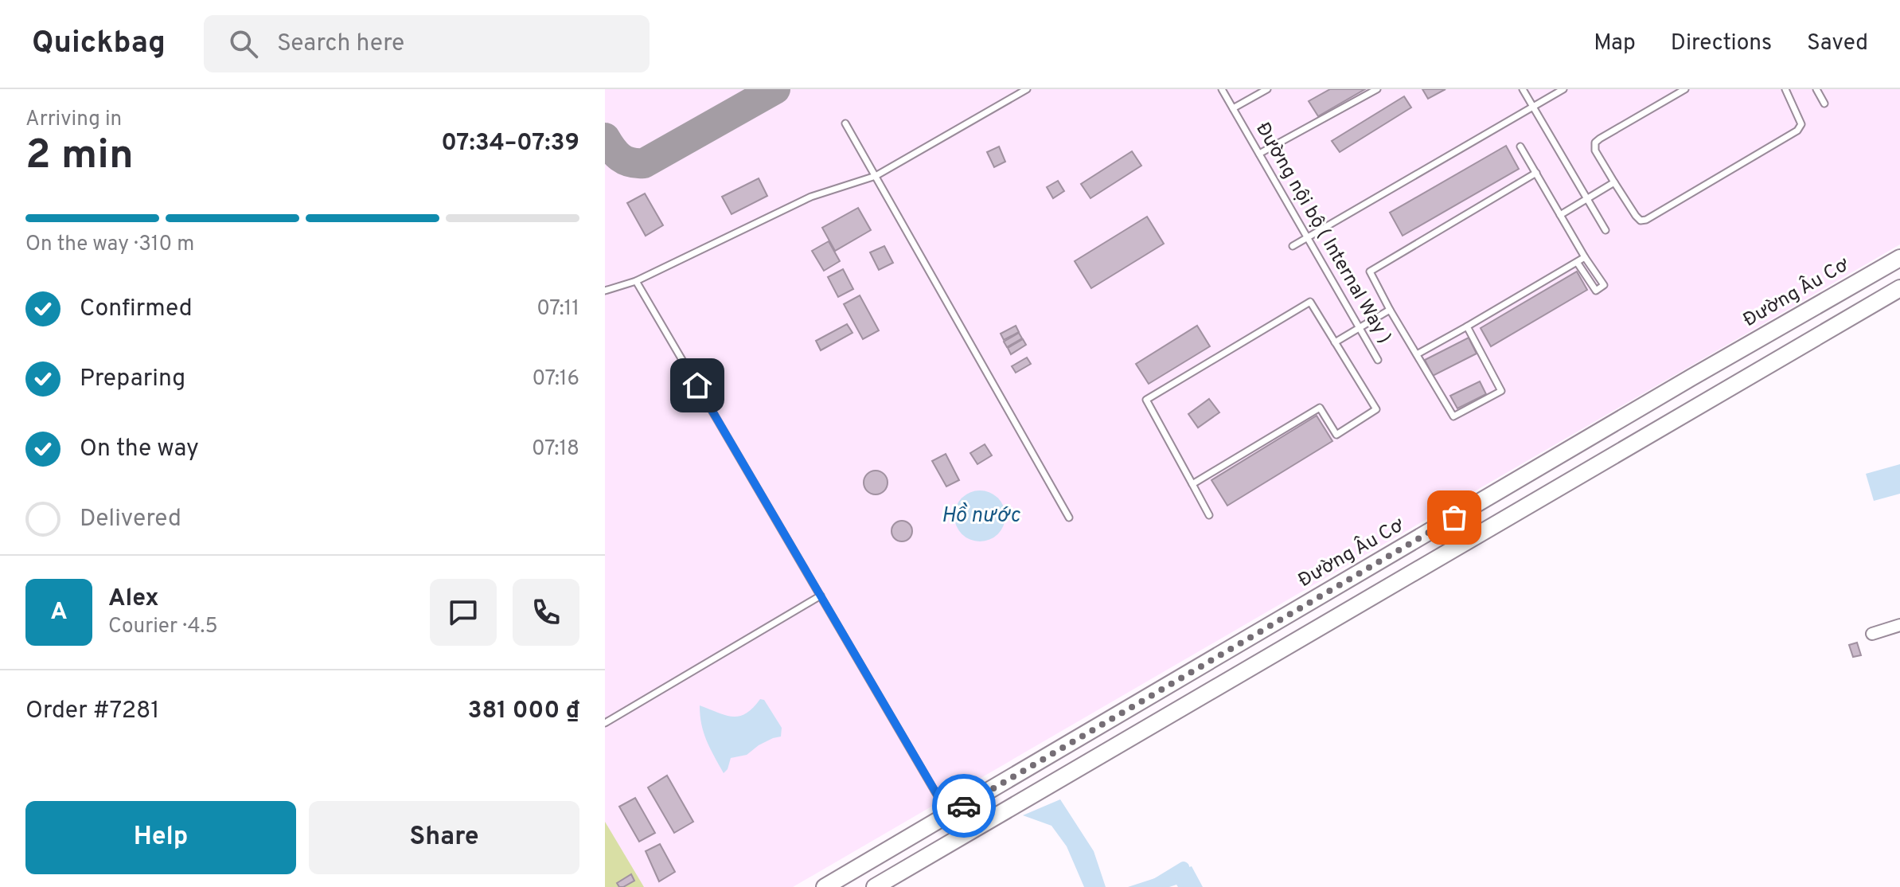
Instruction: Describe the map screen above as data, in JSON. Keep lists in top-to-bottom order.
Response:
{
  "streets": {
    "street": ["Đường Âu Cơ"],
    "lane": ["Đường nội bộ ( Internal Way )"]
  },
  "water": ["Hồ nước"],
  "page": {
    "header": "Quickbag",
    "search": "Search here",
    "nav": ["Map", "Directions", "Saved"],
    "heading": ["2 min", "Arriving in", "07:34–07:39"],
    "panel": [
      "Alex",
      "Courier · 4.5",
      "Order #7281",
      "381 000 ₫"
    ],
    "bar": "On the way · 310 m",
    "list": [
      ["Confirmed", "07:11"],
      ["Preparing", "07:16"],
      ["On the way", "07:18"],
      "Delivered"
    ],
    "round": "A",
    "buttons": ["Help", "Share"]
  }
}
